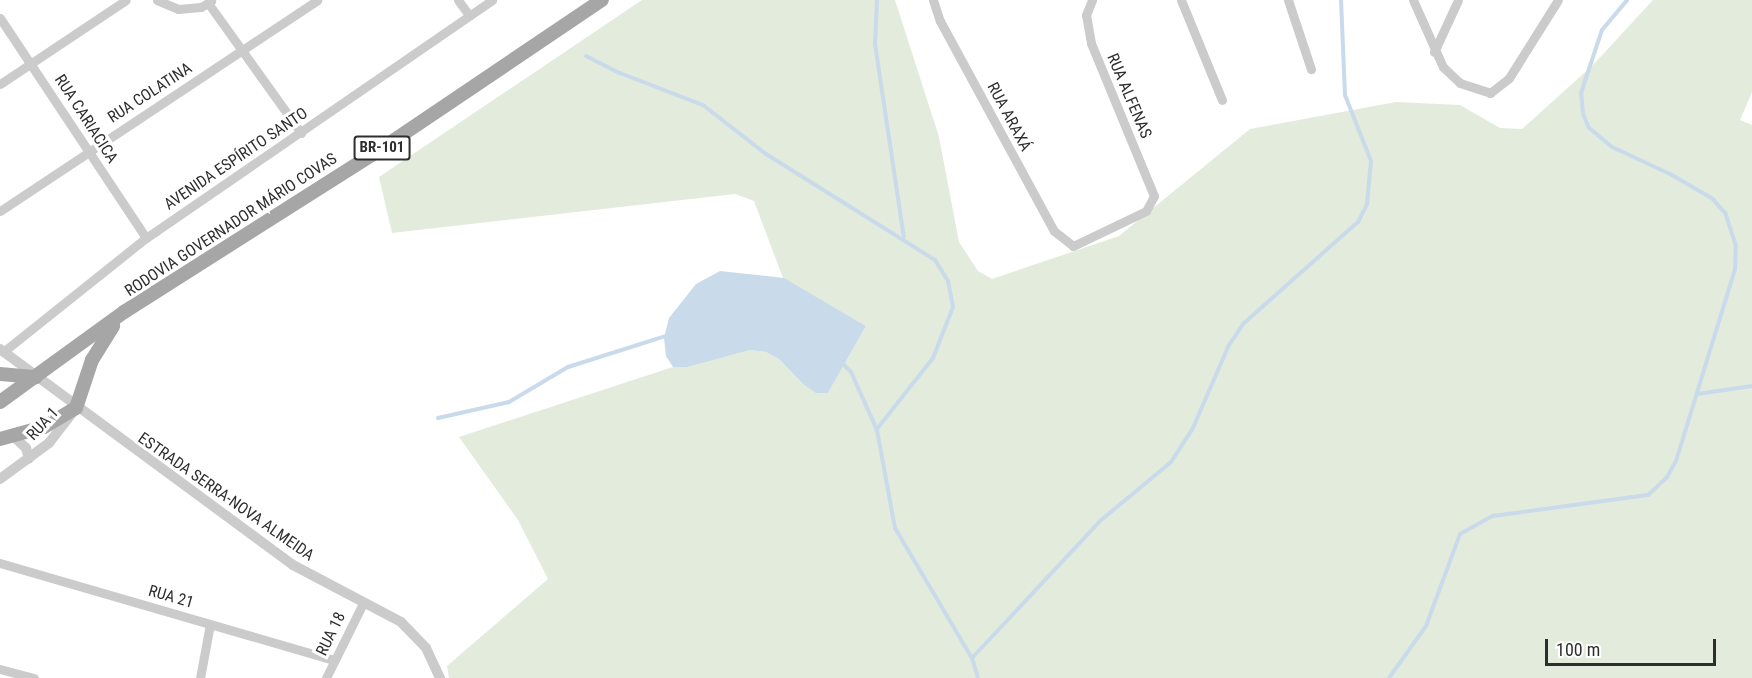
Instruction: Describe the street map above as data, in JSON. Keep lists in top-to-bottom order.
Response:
{
  "streets": {
    "main road": ["BR-101", "RODOVIA GOVERNADOR MÁRIO COVAS"],
    "street": [
      "RUA COLATINA",
      "RUA ALFENAS",
      "RUA ARAXÁ",
      "RUA CARIACICA",
      "AVENIDA ESPÍRITO SANTO",
      "RUA 1",
      "ESTRADA SERRA-NOVA ALMEIDA",
      "RUA 21",
      "RUA 18"
    ]
  },
  "crossings": [
    ["RUA COLATINA", "RUA CARIACICA"],
    ["RUA ALFENAS", "RUA ARAXÁ"],
    ["RUA CARIACICA", "AVENIDA ESPÍRITO SANTO"],
    ["AVENIDA ESPÍRITO SANTO", "ESTRADA SERRA-NOVA ALMEIDA"],
    ["RODOVIA GOVERNADOR MÁRIO COVAS", "ESTRADA SERRA-NOVA ALMEIDA"],
    ["RUA 1", "ESTRADA SERRA-NOVA ALMEIDA"],
    ["ESTRADA SERRA-NOVA ALMEIDA", "RUA 18"],
    ["RUA 21", "RUA 18"]
  ],
  "scale_bar": "100 m"
}
